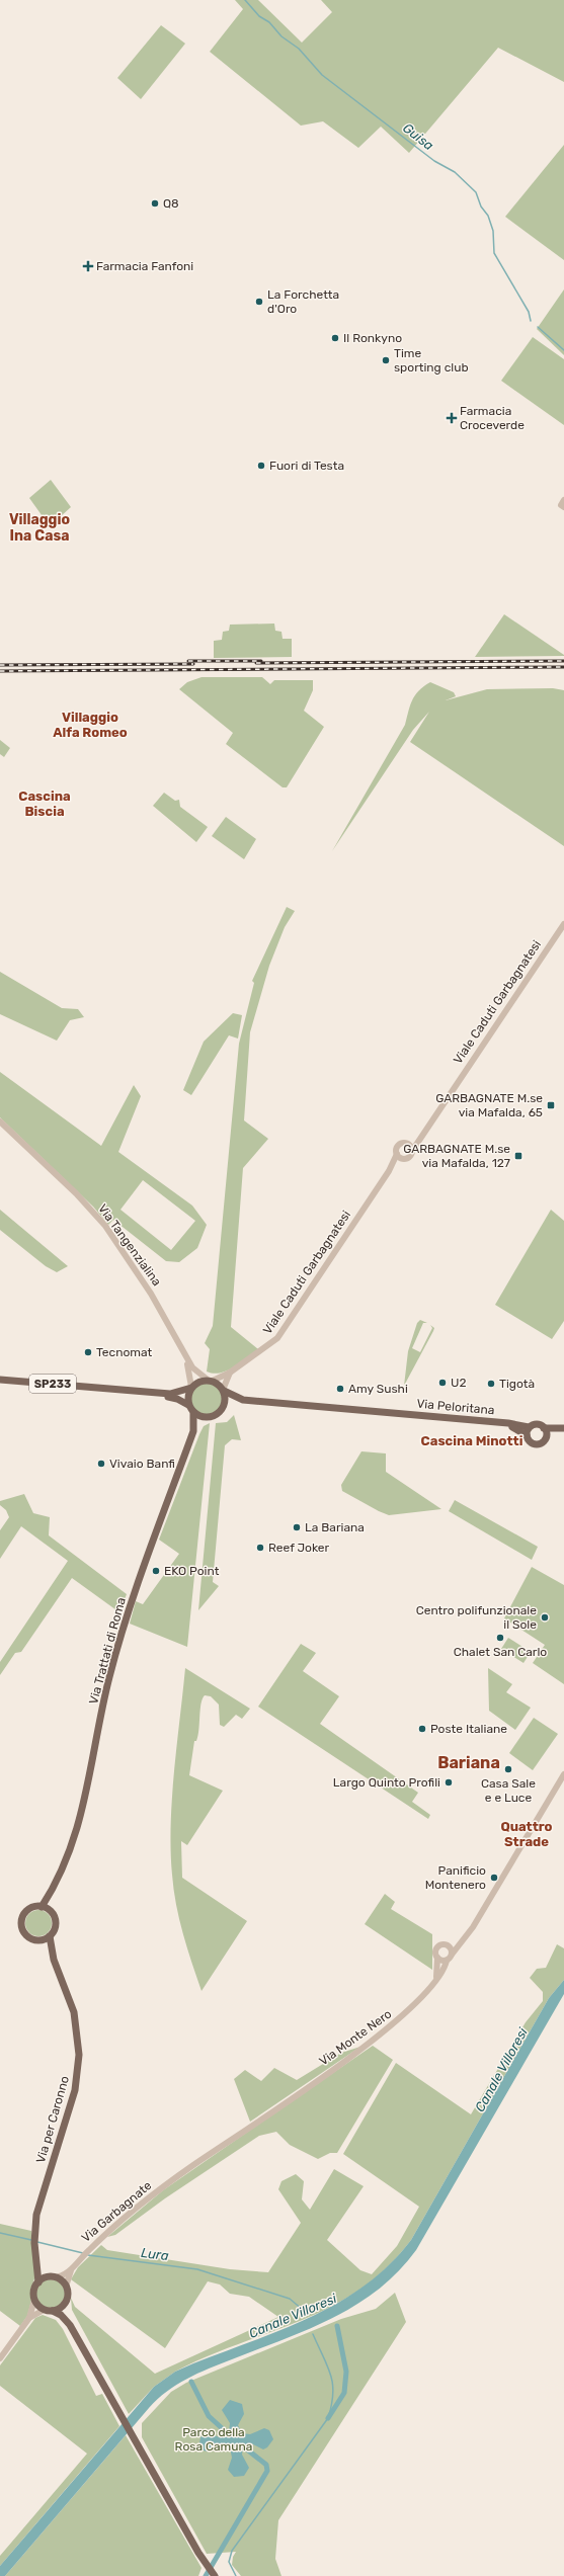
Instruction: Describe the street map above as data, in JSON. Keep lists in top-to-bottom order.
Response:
{
  "streets": {
    "main road": [
      "SP233",
      "Via Peloritana",
      "Via Trattati di Roma",
      "Via per Caronno"
    ],
    "street": [
      "Viale Caduti Garbagnatesi",
      "Via Tangenzialina",
      "Via Monte Nero",
      "Via Garbagnate"
    ]
  },
  "crossings": [
    ["Viale Caduti Garbagnatesi", "Via Tangenzialina"],
    ["Viale Caduti Garbagnatesi", "Via Peloritana"],
    ["Viale Caduti Garbagnatesi", "Via Trattati di Roma"],
    ["Via Tangenzialina", "Via Peloritana"],
    ["Via Tangenzialina", "Via Trattati di Roma"],
    ["Via Peloritana", "Via Trattati di Roma"],
    ["Via Monte Nero", "Via Garbagnate"]
  ],
  "districts": [
    "Villaggio Ina Casa",
    "Villaggio Alfa Romeo",
    "Cascina Biscia",
    "Cascina Minotti",
    "Bariana",
    "Quattro Strade"
  ],
  "water": ["Guisa", "Canale Villoresi", "Lura"],
  "parks": ["Parco della Rosa Camuna"],
  "places": {
    "other": [
      "Q8",
      "La Forchetta d'Oro",
      "Il Ronkyno",
      "Time sporting club",
      "Fuori di Testa",
      "Tecnomat",
      "U2",
      "Tigotà",
      "Amy Sushi",
      "Vivaio Banfi",
      "La Bariana",
      "Reef Joker",
      "EKO Point",
      "Centro polifunzionale il Sole",
      "Chalet San Carlo",
      "Poste Italiane",
      "Casa Sale e e Luce",
      "Largo Quinto Profili",
      "Panificio Montenero"
    ],
    "health": ["Farmacia Fanfoni", "Farmacia Croceverde"],
    "transit": ["GARBAGNATE M.se via Mafalda, 65", "GARBAGNATE M.se via Mafalda, 127"]
  }
}
